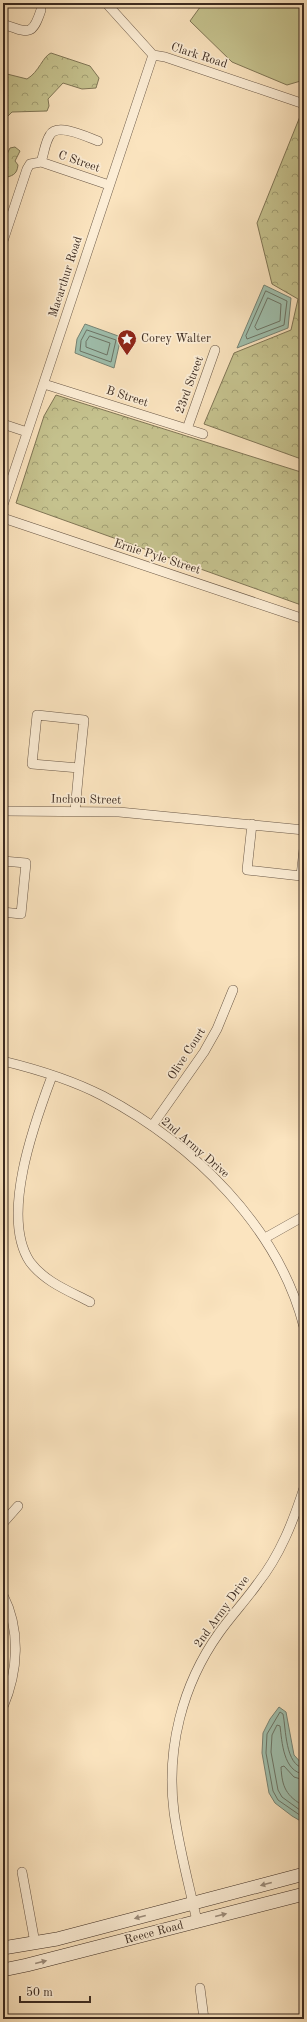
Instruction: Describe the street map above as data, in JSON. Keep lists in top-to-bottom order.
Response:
{
  "streets": {
    "street": [
      "Clark Road",
      "C Street",
      "Macarthur Road",
      "23rd Street",
      "B Street",
      "Ernie Pyle Street",
      "Inchon Street",
      "Olive Court",
      "2nd Army Drive",
      "Reece Road"
    ]
  },
  "crossings": [
    ["Clark Road", "Macarthur Road"],
    ["C Street", "Macarthur Road"],
    ["Macarthur Road", "B Street"],
    ["23rd Street", "B Street"],
    ["Olive Court", "2nd Army Drive"],
    ["2nd Army Drive", "Reece Road"]
  ],
  "places": {
    "place": ["Corey Walter"]
  },
  "scale_bar": "50 m"
}
